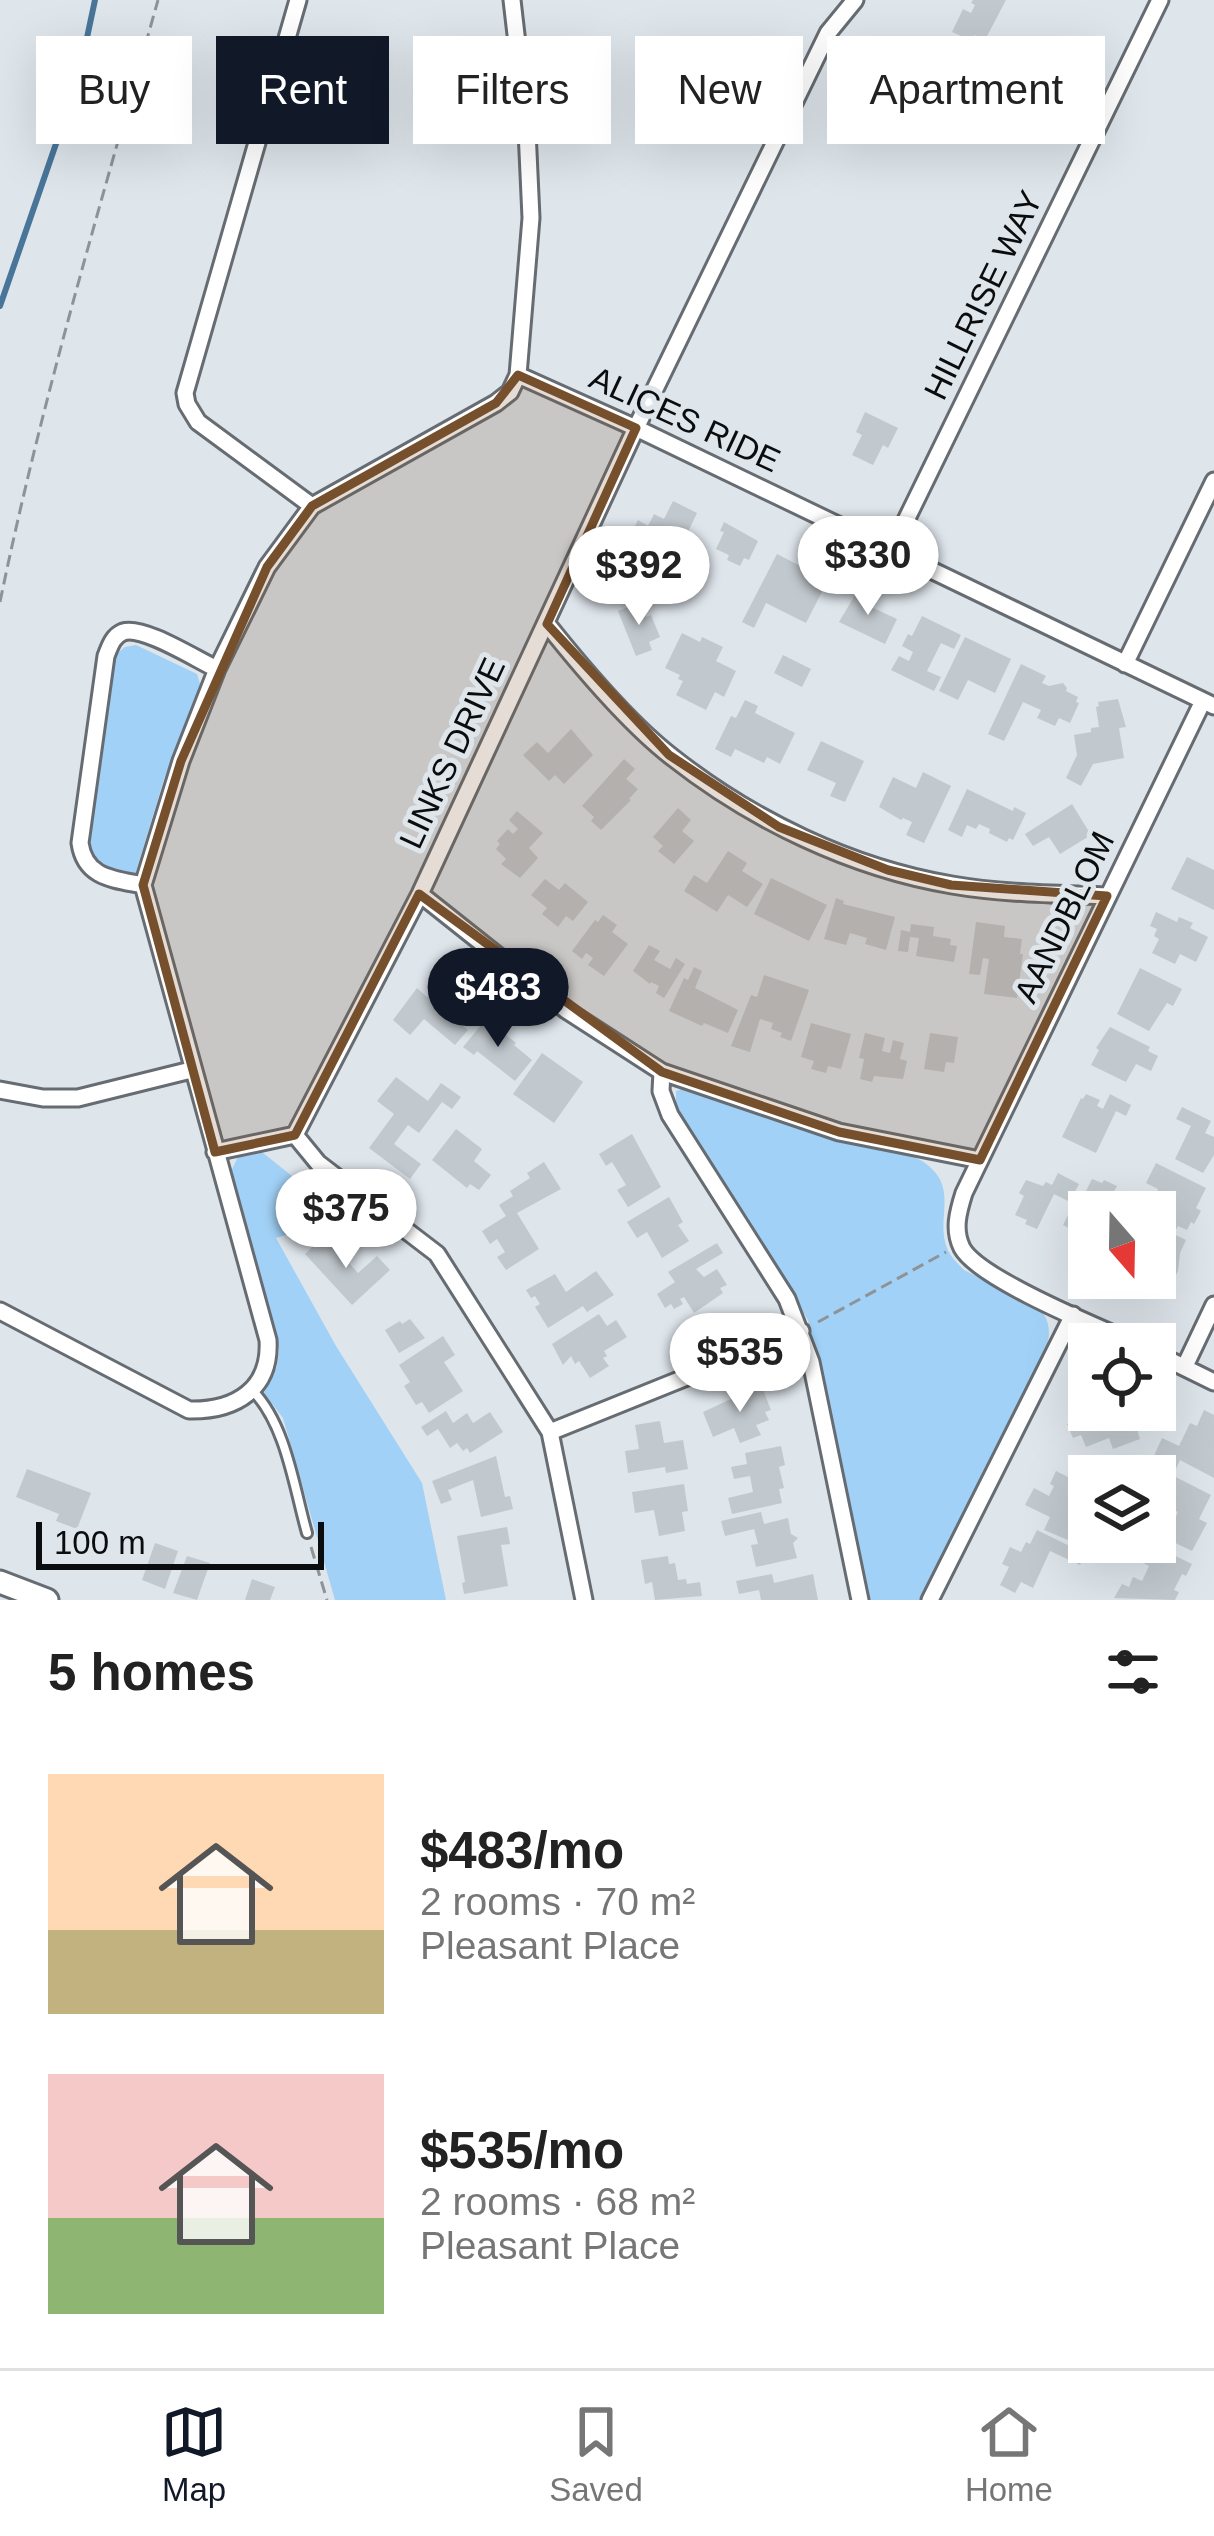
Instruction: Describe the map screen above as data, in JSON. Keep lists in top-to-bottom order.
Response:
{
  "streets": {
    "street": [
      "HILLRISE WAY",
      "ALICES RIDE",
      "LINKS DRIVE",
      "AANDBLOM"
    ]
  },
  "crossings": [
    ["HILLRISE WAY", "ALICES RIDE"],
    ["ALICES RIDE", "LINKS DRIVE"],
    ["ALICES RIDE", "AANDBLOM"]
  ],
  "scale_bar": "100 m",
  "north": "bottom",
  "page": {
    "chip": [
      "Buy",
      "Rent",
      "Filters",
      "New",
      "Apartment"
    ],
    "price": [
      "$330",
      "$392",
      "$483",
      "$375",
      "$535"
    ],
    "scale": "100 m",
    "heading": "5 homes",
    "list": [
      {
        "name": "$483/mo",
        "note": "2 rooms · 70 m² · Pleasant Place"
      },
      {
        "name": "$535/mo",
        "note": "2 rooms · 68 m² · Pleasant Place"
      }
    ],
    "tabs": ["Map", "Saved", "Home"]
  }
}
